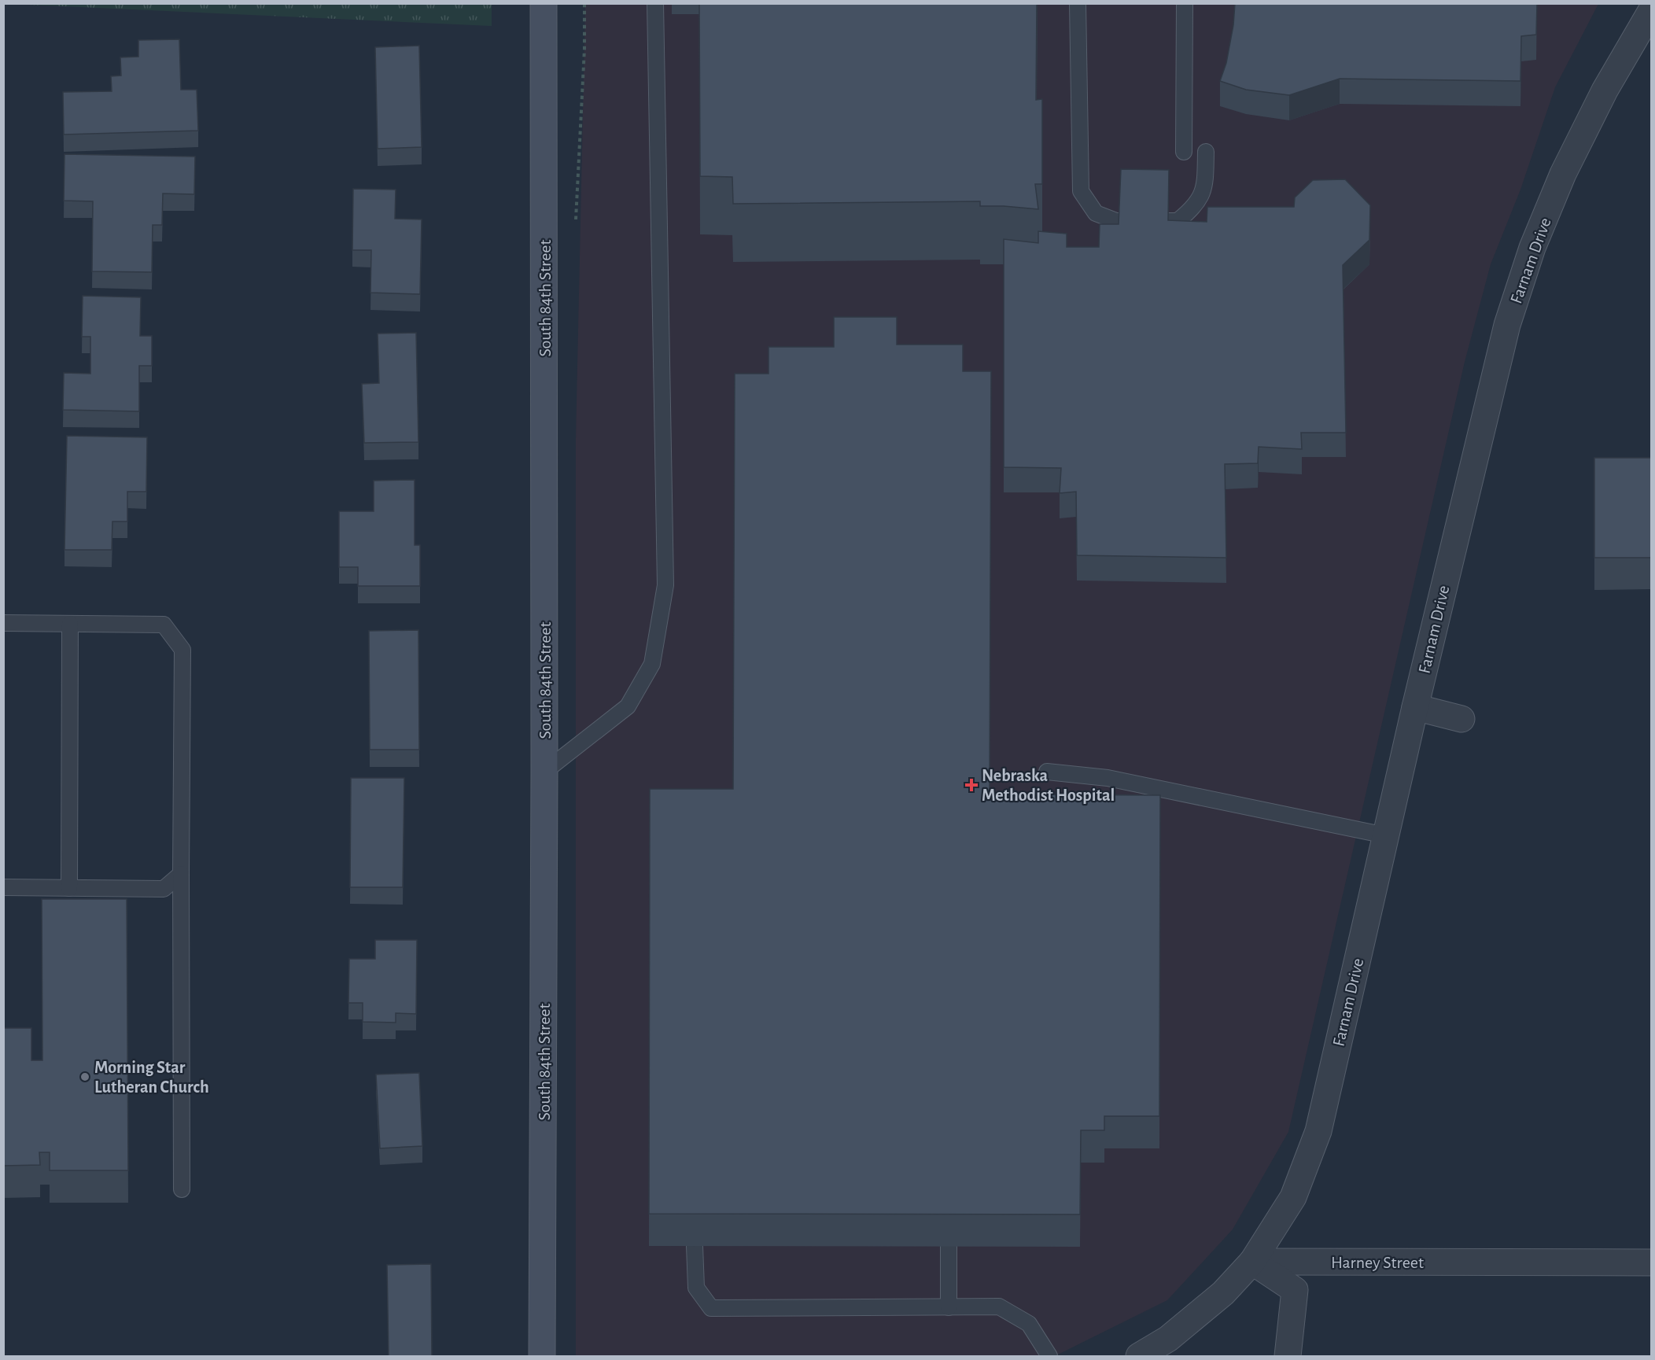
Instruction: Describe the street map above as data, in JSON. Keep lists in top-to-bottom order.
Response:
{
  "streets": {
    "main road": ["South 84th Street"],
    "street": ["Farnam Drive", "Harney Street"]
  },
  "crossings": [
    ["Farnam Drive", "Harney Street"]
  ],
  "places": {
    "health": ["Nebraska Methodist Hospital"],
    "other": ["Morning Star Lutheran Church"]
  }
}
